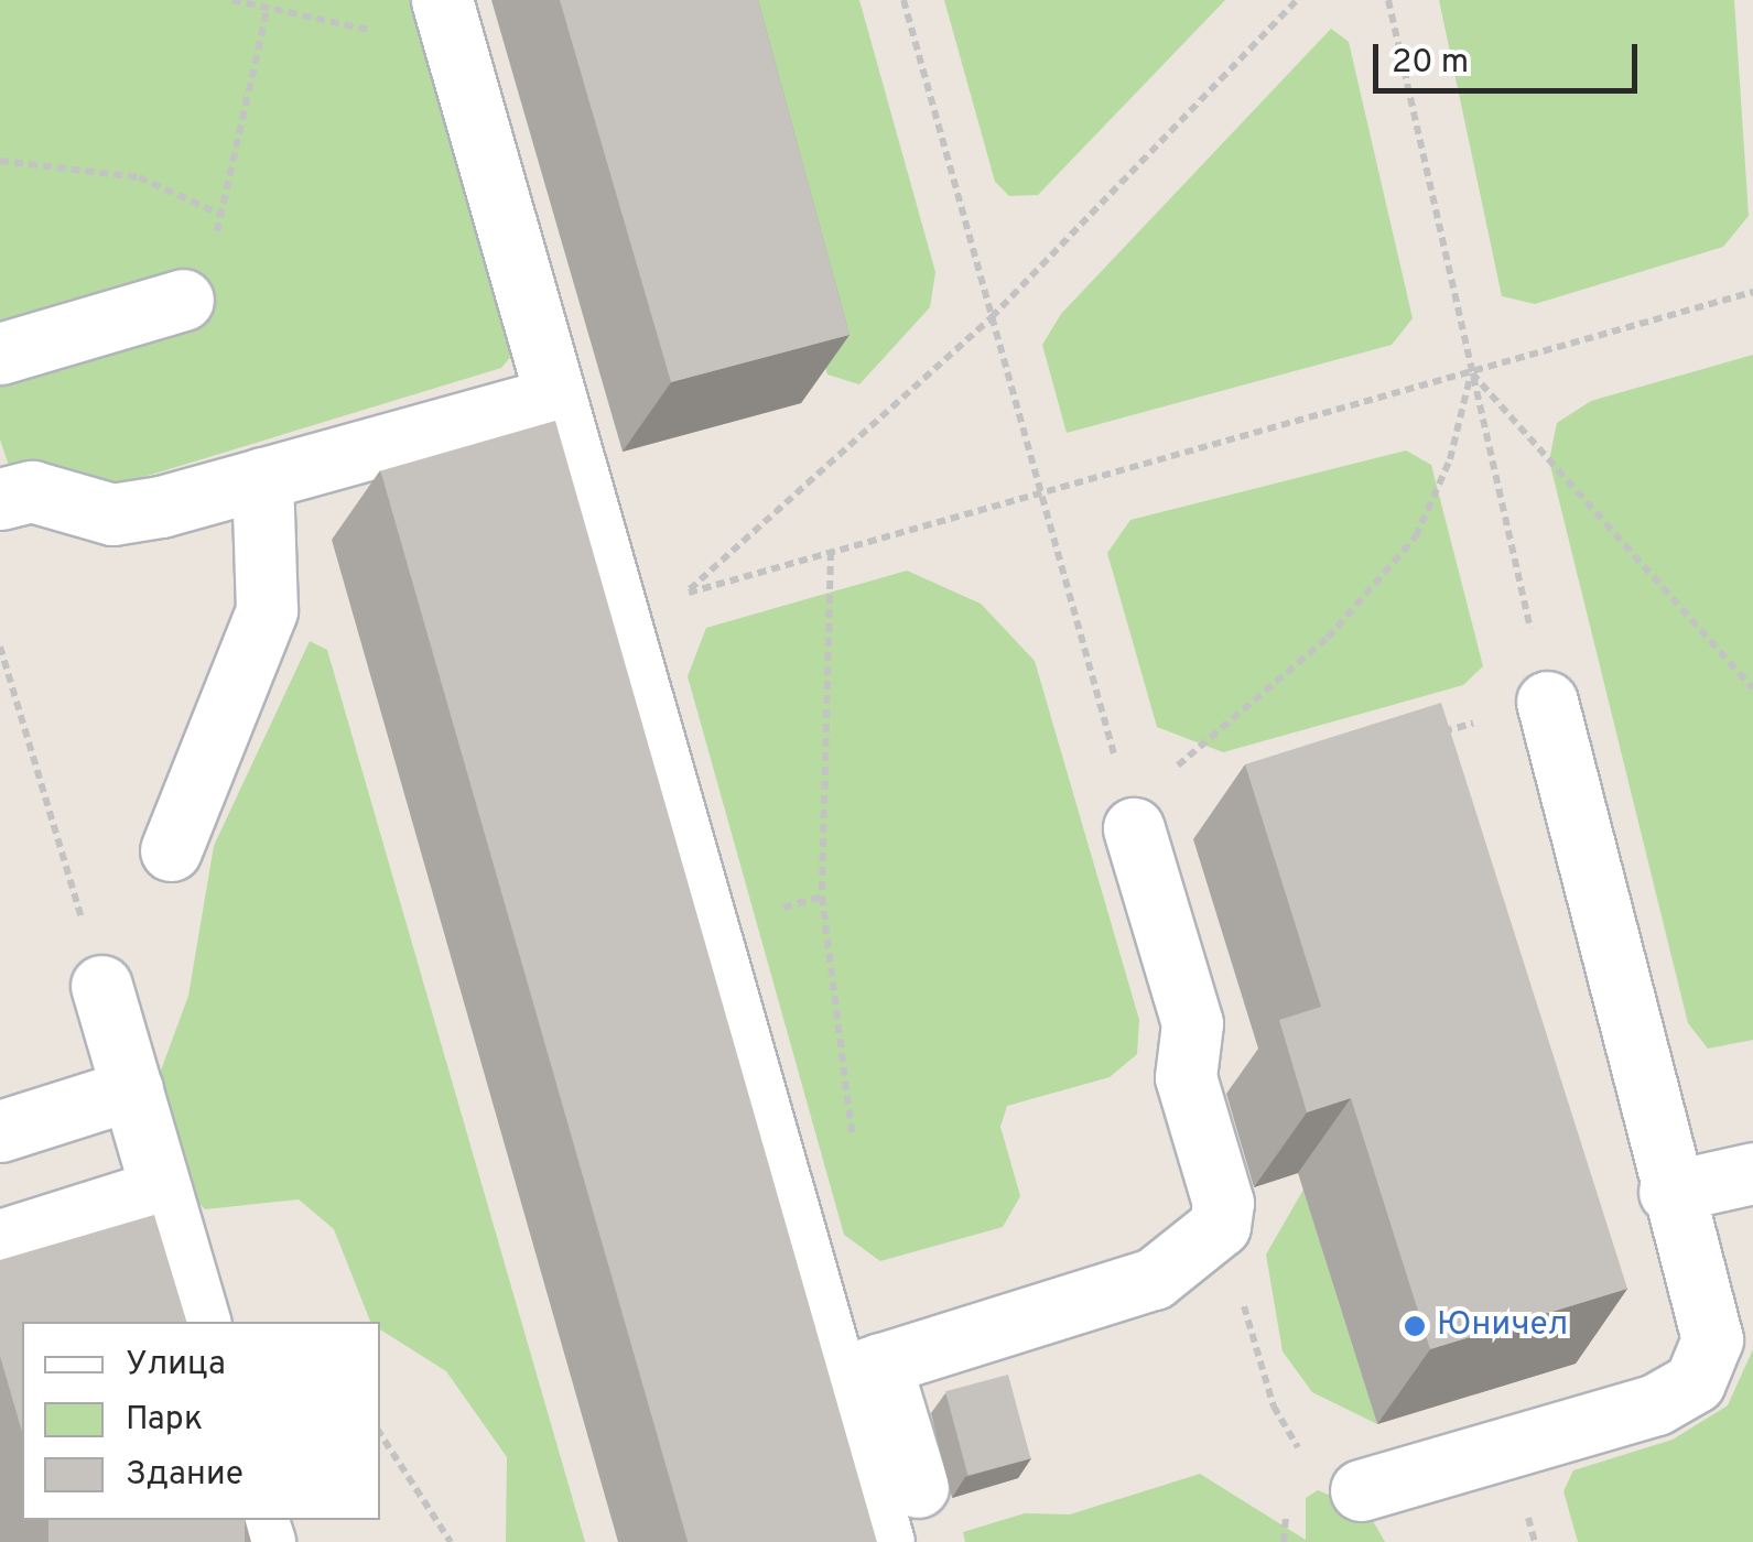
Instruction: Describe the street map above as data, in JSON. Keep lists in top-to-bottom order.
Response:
{
  "places": ["Юничел"],
  "legend": ["Улица", "Парк", "Здание"],
  "scale_bar": "20 m"
}
